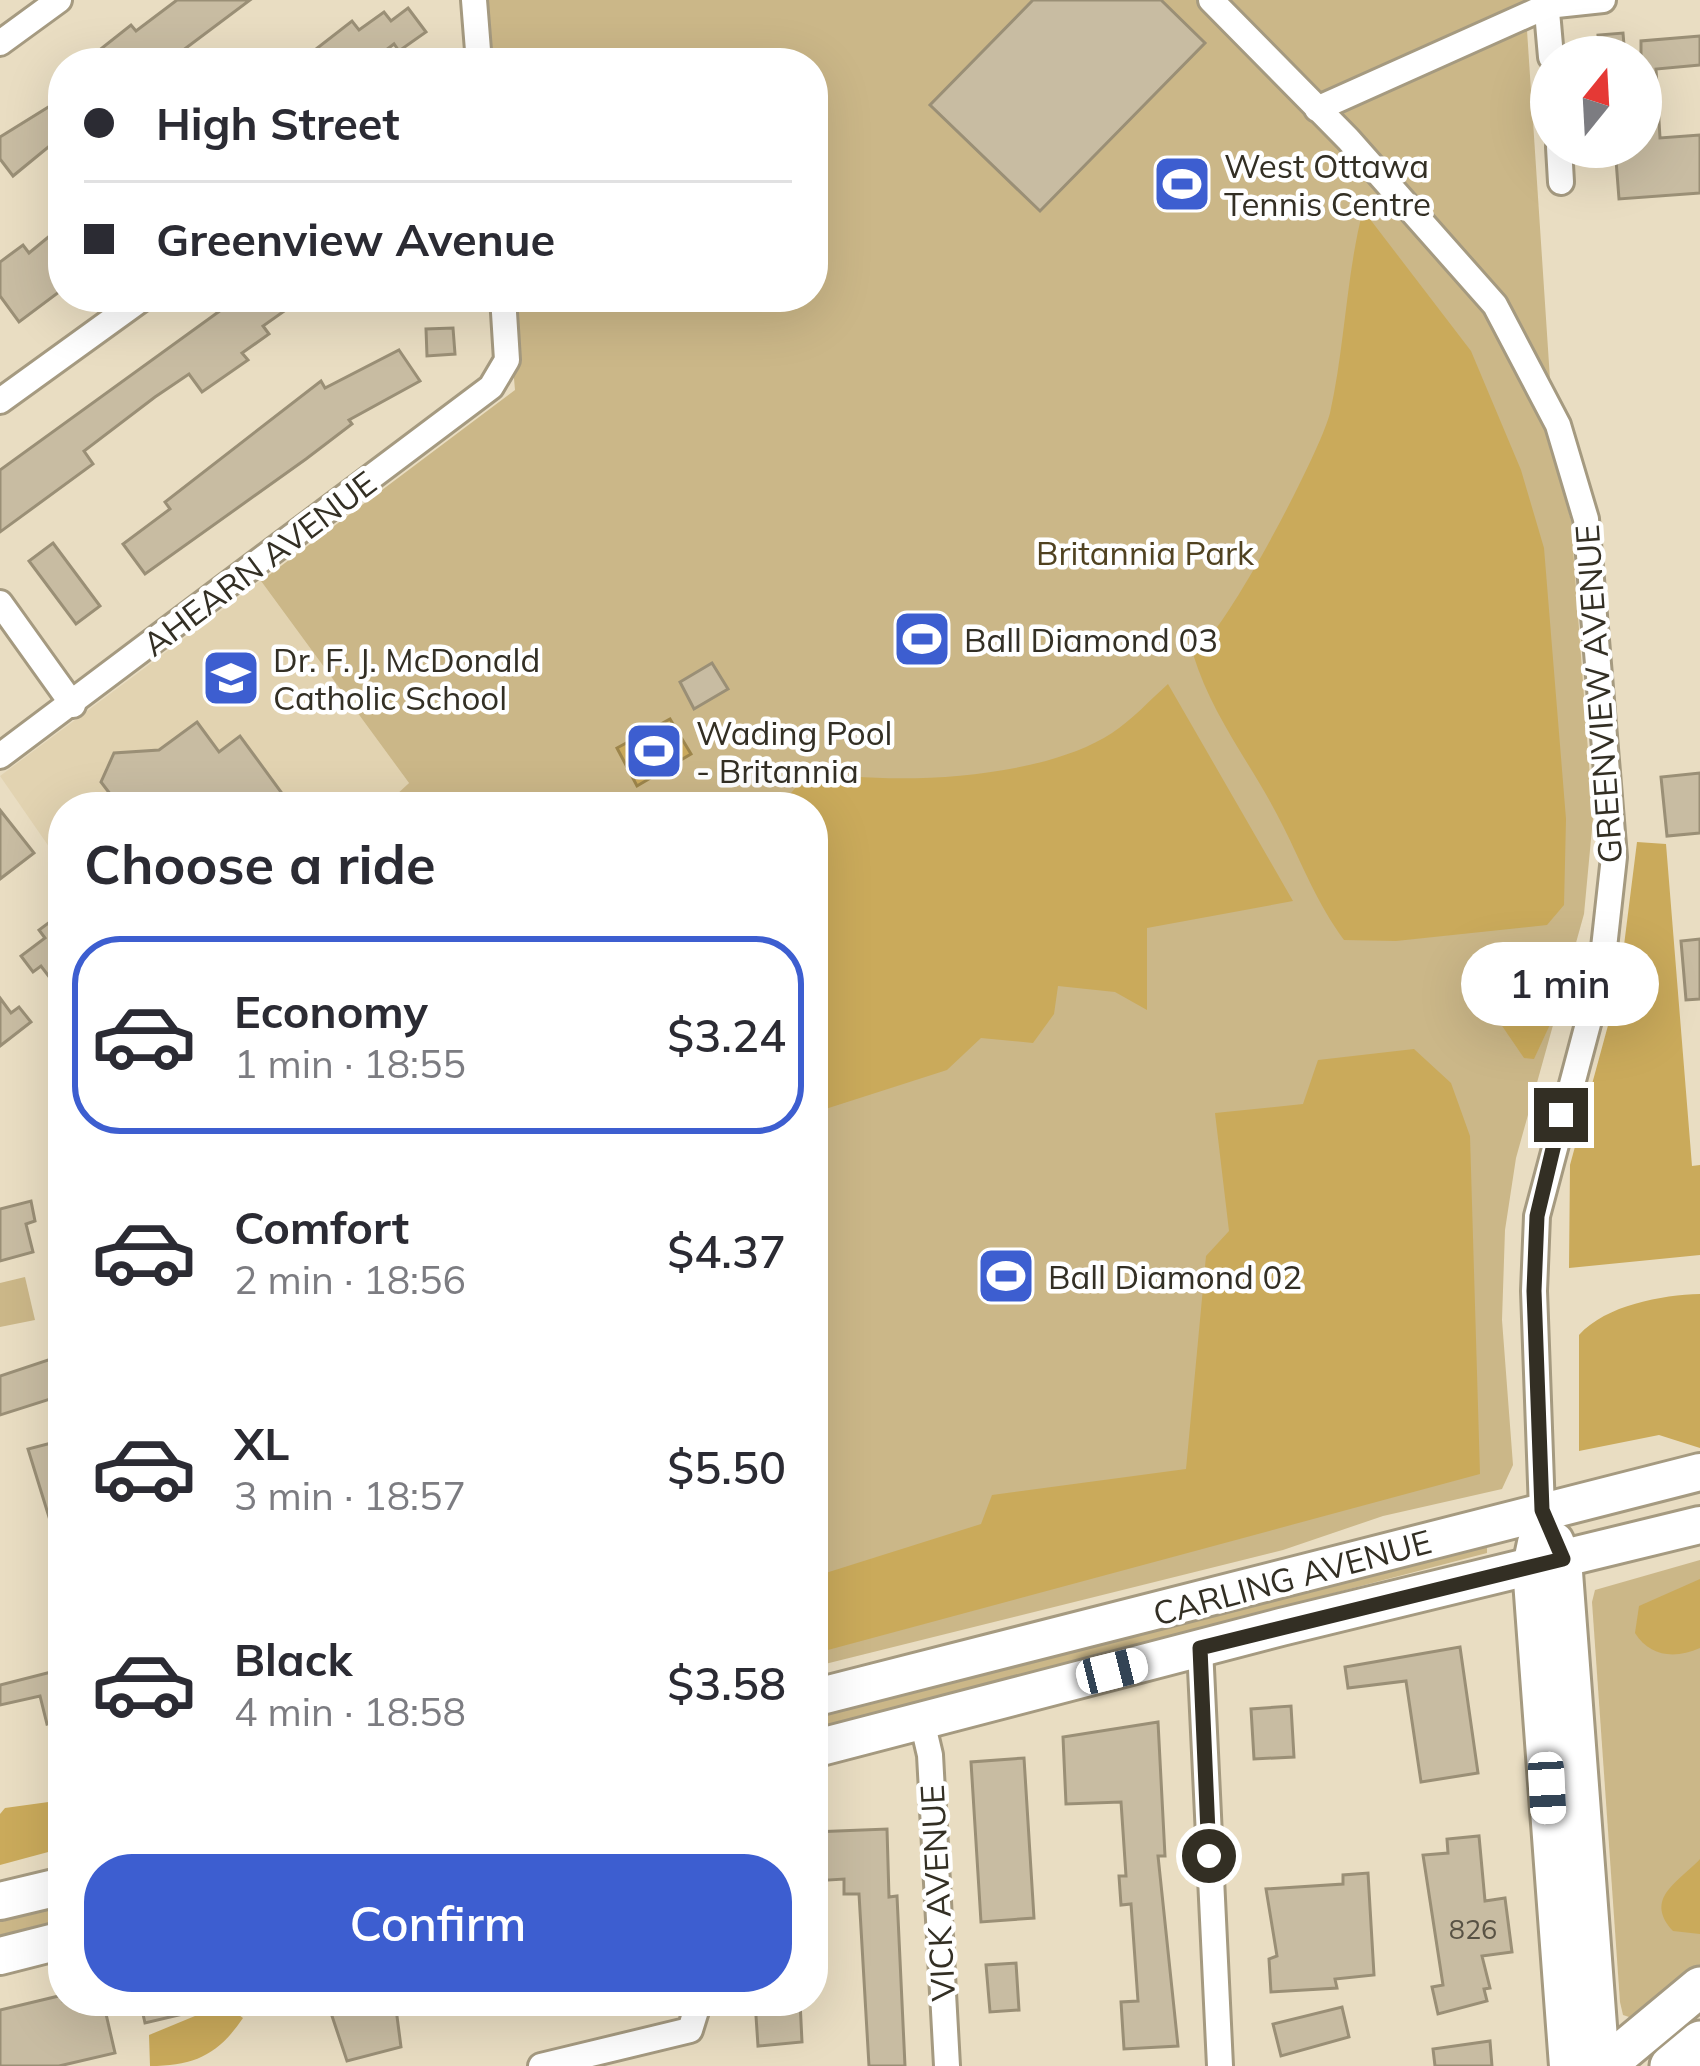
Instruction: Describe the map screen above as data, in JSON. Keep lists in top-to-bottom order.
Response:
{
  "streets": {
    "main road": ["CARLING AVENUE"],
    "street": ["AHEARN AVENUE", "GREENVIEW AVENUE", "VICK AVENUE"]
  },
  "crossings": [
    ["GREENVIEW AVENUE", "CARLING AVENUE"],
    ["CARLING AVENUE", "VICK AVENUE"]
  ],
  "parks": ["Britannia Park"],
  "places": {
    "sports": [
      "West Ottawa Tennis Centre",
      "Ball Diamond 03",
      "Wading Pool - Britannia",
      "Ball Diamond 02"
    ],
    "school or university": ["Dr. F. J. McDonald Catholic School"]
  },
  "house_numbers": ["826"],
  "north": "top",
  "page": {
    "banner": ["High Street", "Greenview Avenue"],
    "heading": "Choose a ride",
    "list": [
      {
        "name": "Economy",
        "note": "1 min · 18:55",
        "value": "$3.24"
      },
      {
        "name": "Comfort",
        "note": "2 min · 18:56",
        "value": "$4.37"
      },
      {
        "name": "XL",
        "note": "3 min · 18:57",
        "value": "$5.50"
      },
      {
        "name": "Black",
        "note": "4 min · 18:58",
        "value": "$3.58"
      }
    ],
    "bubble": "1 min",
    "buttons": "Confirm"
  }
}
